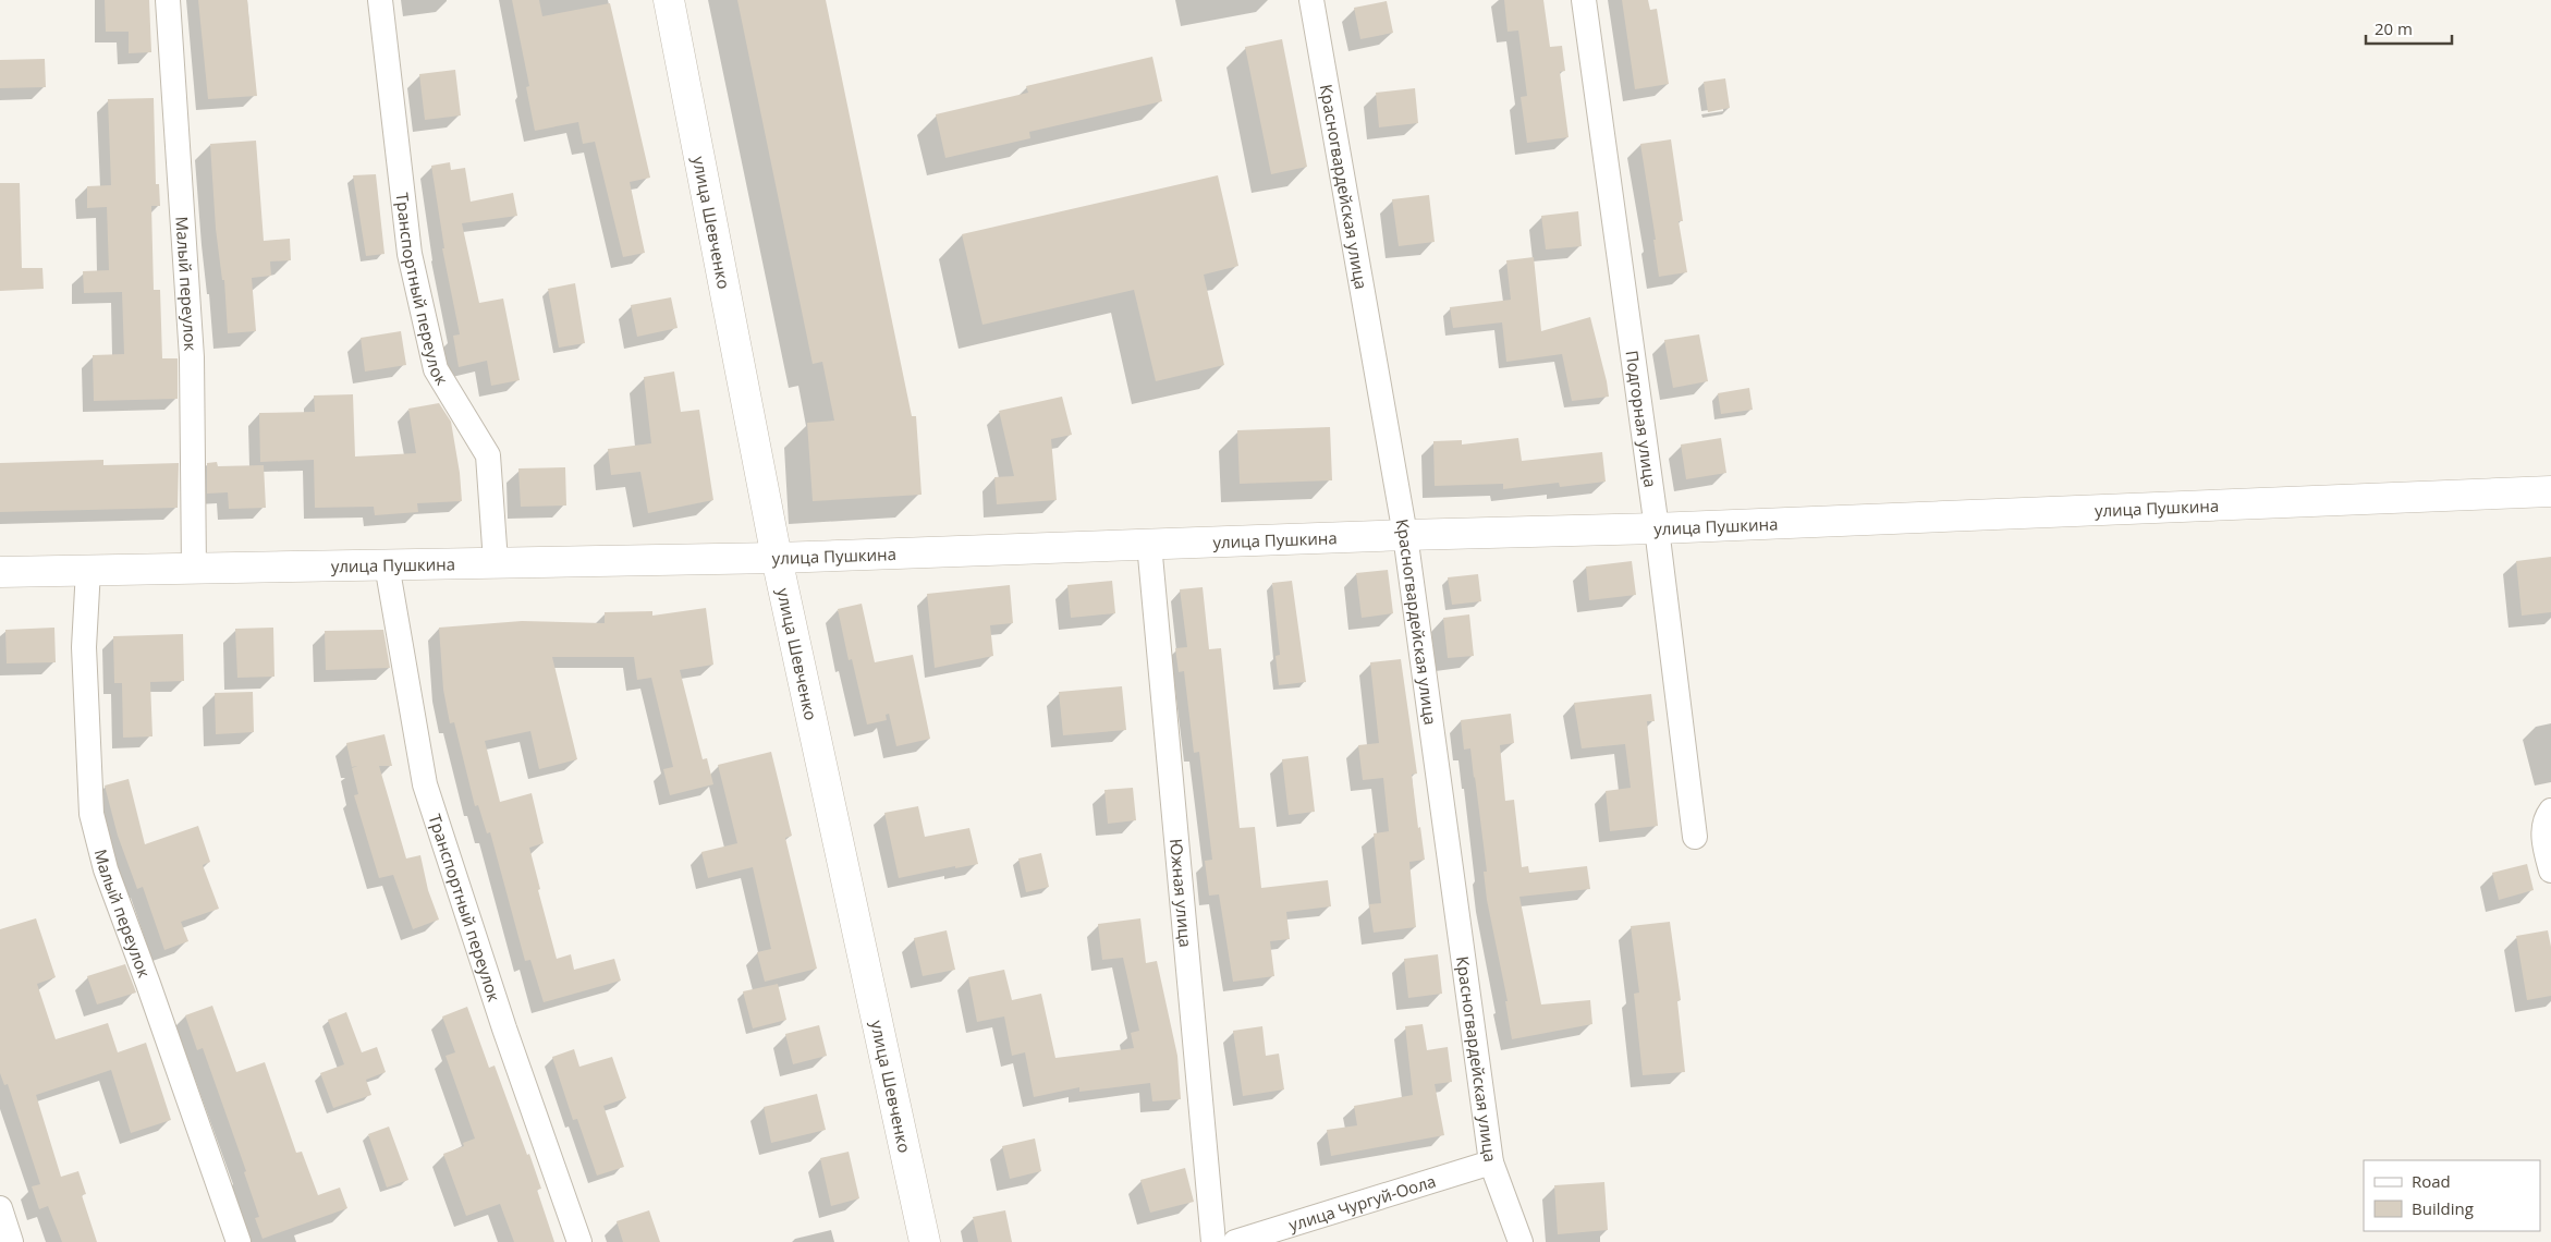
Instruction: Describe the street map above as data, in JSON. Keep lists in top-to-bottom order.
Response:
{
  "streets": {
    "street": [
      "Красногвардейская улица",
      "улица Шевченко",
      "Малый переулок",
      "Транспортный переулок",
      "Подгорная улица",
      "улица Пушкина",
      "Южная улица",
      "улица Чургуй-Оола"
    ]
  },
  "crossings": [
    ["Красногвардейская улица", "улица Пушкина"],
    ["Красногвардейская улица", "улица Чургуй-Оола"],
    ["улица Шевченко", "улица Пушкина"],
    ["Малый переулок", "улица Пушкина"],
    ["Транспортный переулок", "улица Пушкина"],
    ["Подгорная улица", "улица Пушкина"],
    ["улица Пушкина", "Южная улица"]
  ],
  "legend": ["Road", "Building"],
  "scale_bar": "20 m"
}
